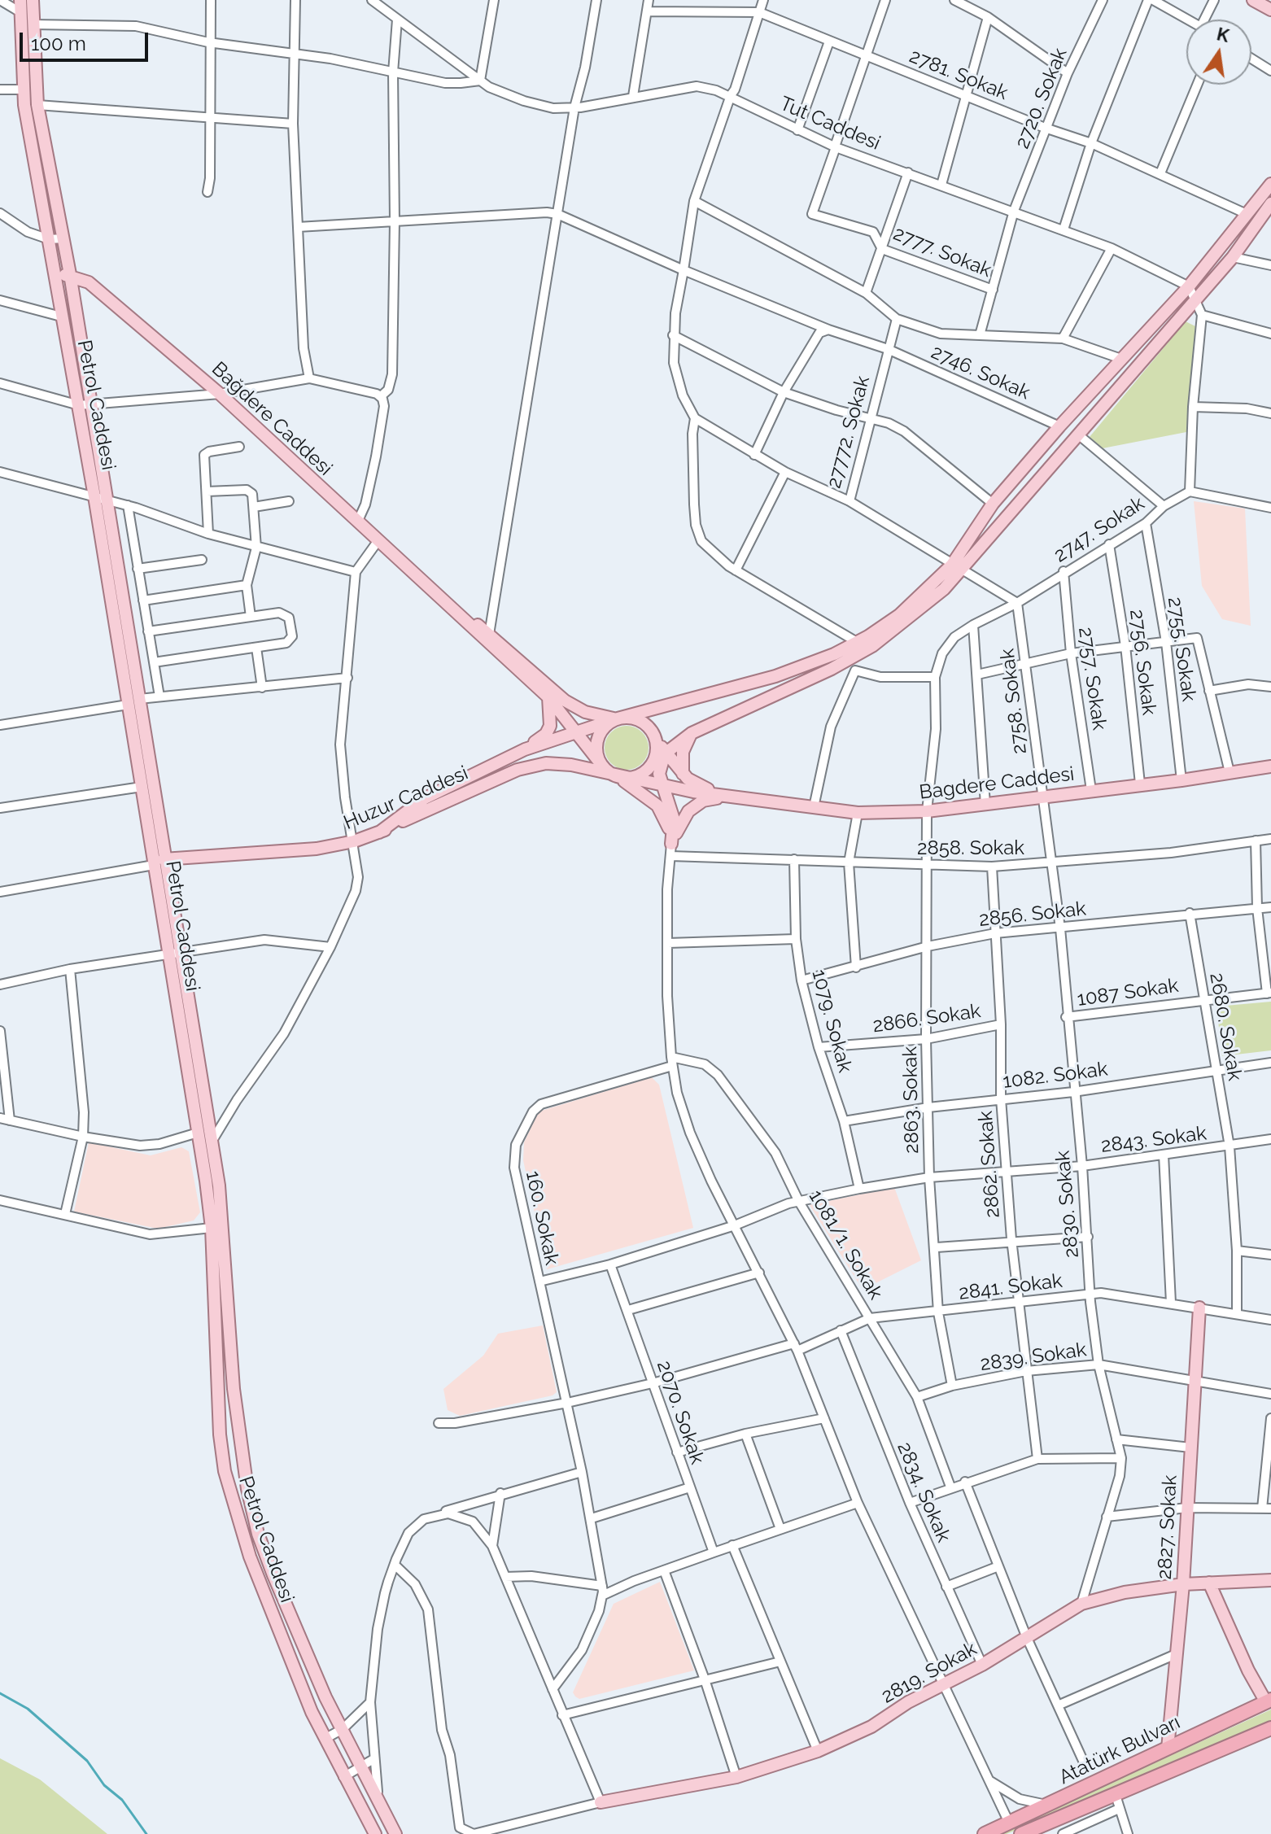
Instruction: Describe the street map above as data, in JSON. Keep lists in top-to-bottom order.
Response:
{
  "streets": {
    "highway": ["Atatürk Bulvarı"],
    "main road": [
      "Petrol Caddesi",
      "Bağdere Caddesi",
      "Bagdere Caddesi",
      "Huzur Caddesi",
      "2827. Sokak",
      "2819. Sokak"
    ],
    "street": [
      "2781. Sokak",
      "2720. Sokak",
      "Tut Caddesi",
      "2777. Sokak",
      "2746. Sokak",
      "27772. Sokak",
      "2747. Sokak",
      "2755. Sokak",
      "2756. Sokak",
      "2757. Sokak",
      "2758. Sokak",
      "2858. Sokak",
      "2856. Sokak",
      "1087 Sokak",
      "2866. Sokak",
      "1079. Sokak",
      "2680. Sokak",
      "1082. Sokak",
      "2863. Sokak",
      "2843. Sokak",
      "2862. Sokak",
      "2830. Sokak",
      "160. Sokak",
      "1081/1. Sokak",
      "2841. Sokak",
      "2839. Sokak",
      "2070. Sokak",
      "2834. Sokak"
    ]
  },
  "crossings": [
    ["2781. Sokak", "2720. Sokak"],
    ["2720. Sokak", "Tut Caddesi"],
    ["2720. Sokak", "2777. Sokak"],
    ["Tut Caddesi", "2777. Sokak"],
    ["2746. Sokak", "27772. Sokak"],
    ["Petrol Caddesi", "Huzur Caddesi"],
    ["Bağdere Caddesi", "Huzur Caddesi"],
    ["2747. Sokak", "2755. Sokak"],
    ["2747. Sokak", "2756. Sokak"],
    ["2747. Sokak", "2757. Sokak"],
    ["2747. Sokak", "2758. Sokak"],
    ["2747. Sokak", "2863. Sokak"],
    ["2755. Sokak", "Bagdere Caddesi"],
    ["2756. Sokak", "Bagdere Caddesi"],
    ["2757. Sokak", "Bagdere Caddesi"],
    ["2758. Sokak", "Bagdere Caddesi"],
    ["2758. Sokak", "2830. Sokak"],
    ["Bagdere Caddesi", "2863. Sokak"],
    ["Bagdere Caddesi", "2830. Sokak"],
    ["2858. Sokak", "1079. Sokak"],
    ["2858. Sokak", "2863. Sokak"],
    ["2858. Sokak", "2862. Sokak"],
    ["2858. Sokak", "2830. Sokak"],
    ["2856. Sokak", "1079. Sokak"],
    ["2856. Sokak", "2680. Sokak"],
    ["2856. Sokak", "2863. Sokak"],
    ["2856. Sokak", "2862. Sokak"],
    ["2856. Sokak", "2830. Sokak"],
    ["1087 Sokak", "2680. Sokak"],
    ["1087 Sokak", "2830. Sokak"],
    ["2866. Sokak", "1079. Sokak"],
    ["2866. Sokak", "2863. Sokak"],
    ["2866. Sokak", "2862. Sokak"],
    ["1079. Sokak", "1082. Sokak"],
    ["1079. Sokak", "2843. Sokak"],
    ["2680. Sokak", "1082. Sokak"],
    ["2680. Sokak", "2843. Sokak"],
    ["2680. Sokak", "2841. Sokak"],
    ["1082. Sokak", "2863. Sokak"],
    ["1082. Sokak", "2862. Sokak"],
    ["1082. Sokak", "2830. Sokak"],
    ["2863. Sokak", "2843. Sokak"],
    ["2863. Sokak", "2841. Sokak"],
    ["2863. Sokak", "2839. Sokak"],
    ["2843. Sokak", "2862. Sokak"],
    ["2843. Sokak", "2830. Sokak"],
    ["2843. Sokak", "160. Sokak"],
    ["2843. Sokak", "1081/1. Sokak"],
    ["2843. Sokak", "2070. Sokak"],
    ["2862. Sokak", "2841. Sokak"],
    ["2862. Sokak", "2839. Sokak"],
    ["2830. Sokak", "2841. Sokak"],
    ["2830. Sokak", "2839. Sokak"],
    ["2830. Sokak", "2819. Sokak"],
    ["160. Sokak", "1081/1. Sokak"],
    ["160. Sokak", "2841. Sokak"],
    ["1081/1. Sokak", "2841. Sokak"],
    ["1081/1. Sokak", "2839. Sokak"],
    ["2841. Sokak", "2070. Sokak"],
    ["2841. Sokak", "2834. Sokak"],
    ["2841. Sokak", "2827. Sokak"],
    ["2839. Sokak", "2827. Sokak"],
    ["2834. Sokak", "2819. Sokak"],
    ["2827. Sokak", "2819. Sokak"],
    ["2827. Sokak", "Atatürk Bulvarı"]
  ],
  "scale_bar": "100 m",
  "north": "top"
}
